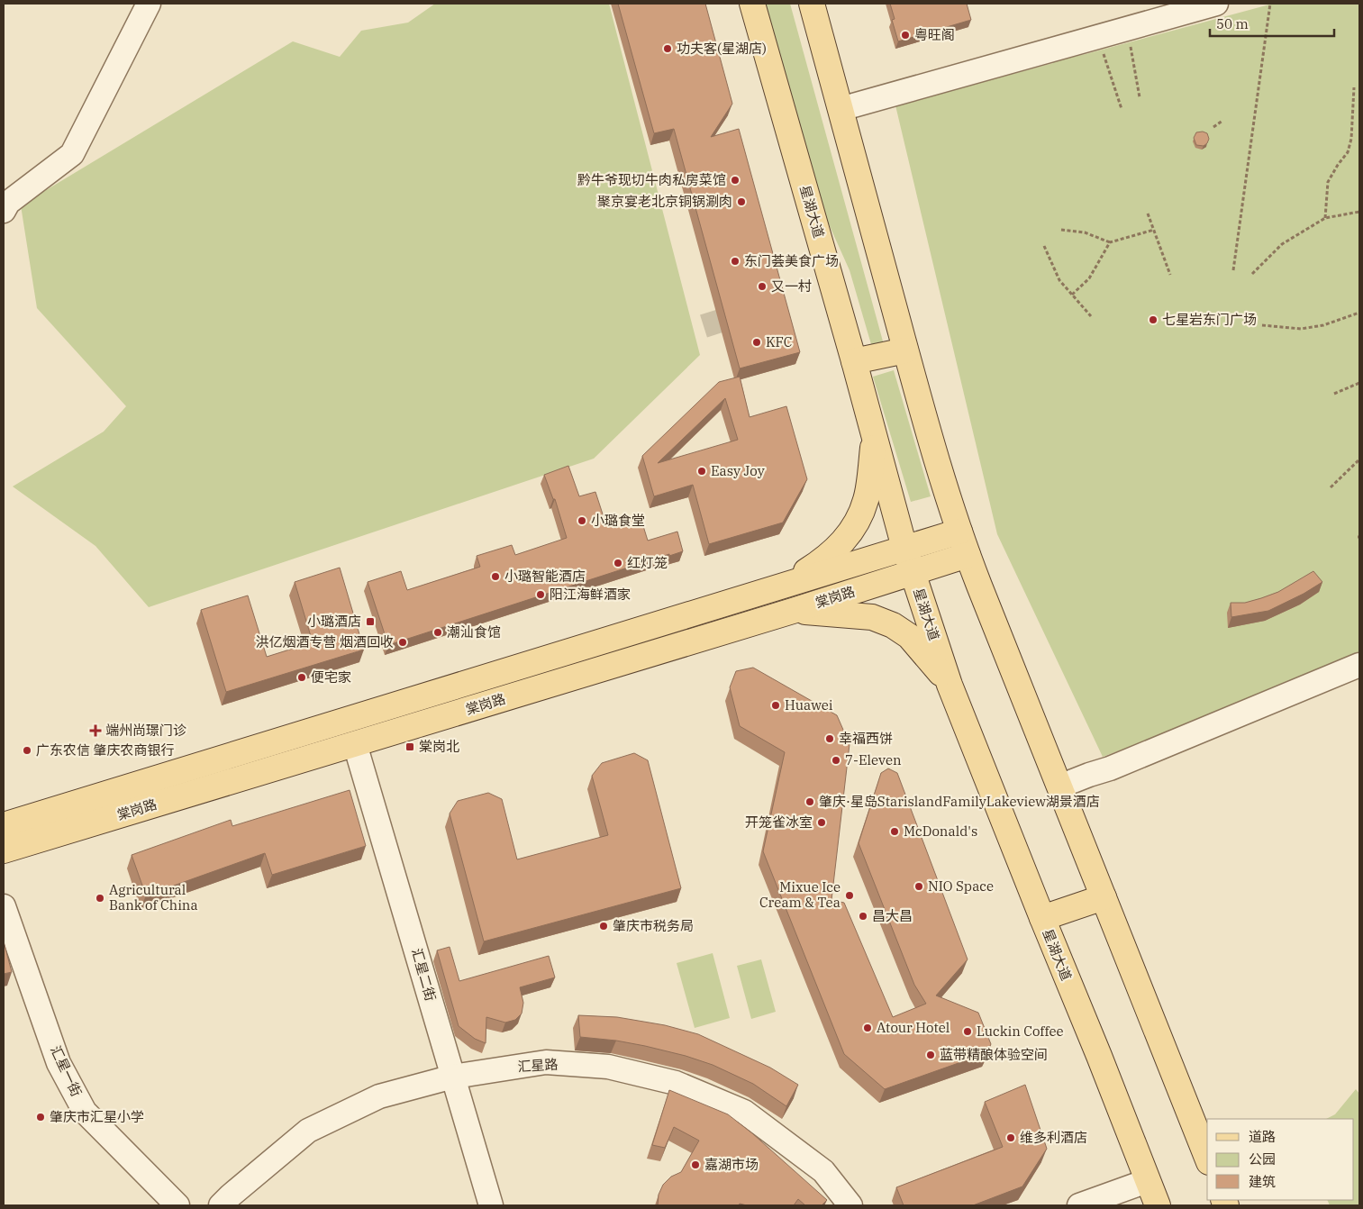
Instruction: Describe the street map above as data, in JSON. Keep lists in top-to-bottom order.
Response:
{
  "streets": {
    "main road": ["星湖大道", "棠岗路"],
    "street": ["汇星二街", "汇星路", "汇星一街"]
  },
  "crossings": [
    ["星湖大道", "棠岗路"],
    ["棠岗路", "汇星二街"],
    ["汇星二街", "汇星路"]
  ],
  "places": {
    "other": [
      "粤旺阁",
      "功夫客(星湖店)",
      "黔牛爷现切牛肉私房菜馆",
      "聚京宴老北京铜锅涮肉",
      "东门荟美食广场",
      "又一村",
      "七星岩东门广场",
      "KFC",
      "Easy Joy",
      "小璐食堂",
      "红灯笼",
      "小璐智能酒店",
      "阳江海鲜酒家",
      "潮汕食馆",
      "洪亿烟酒专营 烟酒回收",
      "便宅家",
      "Huawei",
      "幸福西饼",
      "广东农信 肇庆农商银行",
      "7-Eleven",
      "肇庆·星岛StarislandFamilyLakeview湖景酒店",
      "开笼雀冰室",
      "McDonald's",
      "NIO Space",
      "Mixue Ice Cream & Tea",
      "Agricultural Bank of China",
      "昌大昌",
      "肇庆市税务局",
      "Atour Hotel",
      "Luckin Coffee",
      "蓝带精酿体验空间",
      "肇庆市汇星小学",
      "维多利酒店",
      "嘉湖市场"
    ],
    "transit": ["小璐酒店", "棠岗北"],
    "health": ["端州尚璟门诊"]
  },
  "legend": ["道路", "公园", "建筑"],
  "scale_bar": "50 m"
}
